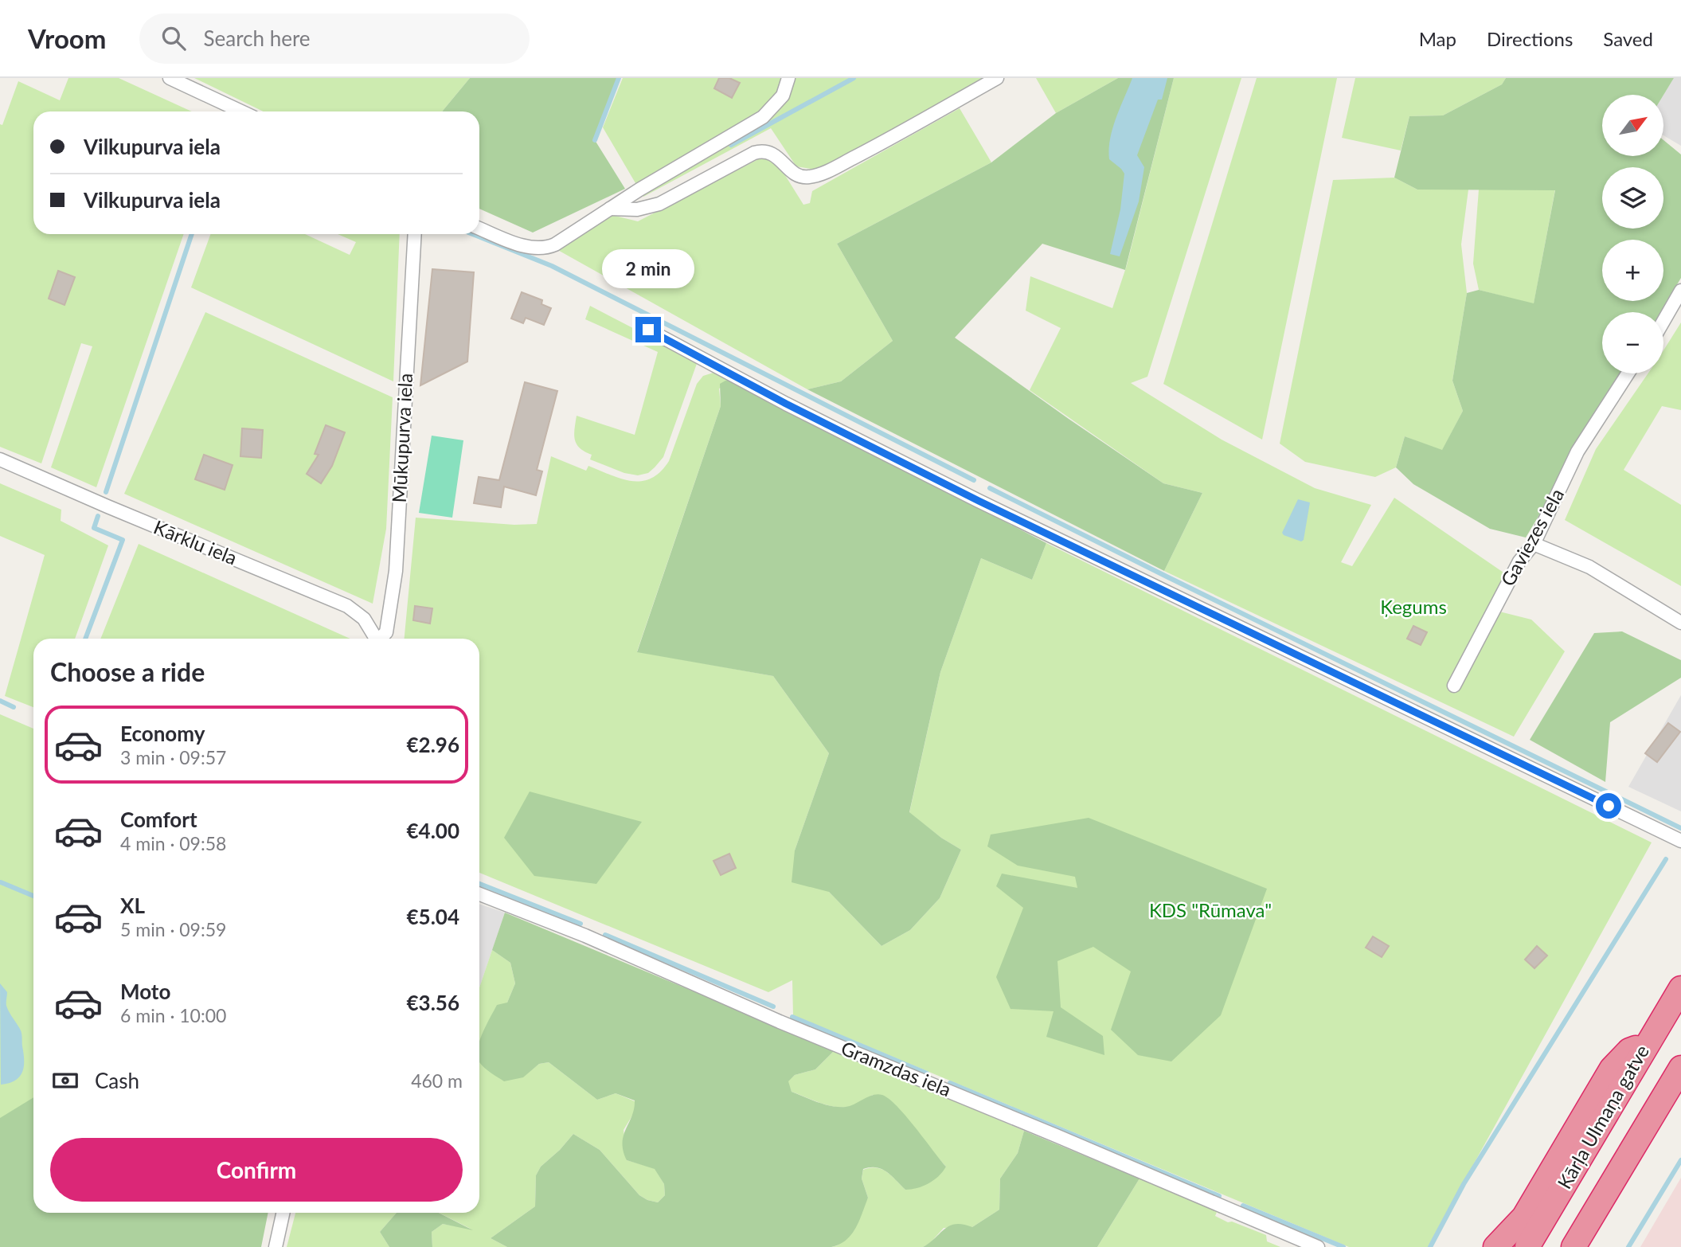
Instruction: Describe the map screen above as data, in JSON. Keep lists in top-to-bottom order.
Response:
{
  "streets": {
    "highway": ["Kārļa Ulmaņa gatve"],
    "street": [
      "Mūkupurva iela",
      "Gaviezes iela",
      "Kārklu iela",
      "Gramzdas iela"
    ]
  },
  "parks": ["Ķegums", "KDS \"Rūmava\""],
  "north": "top right",
  "page": {
    "header": "Vroom",
    "search": "Search here",
    "nav": ["Map", "Directions", "Saved"],
    "map_buttons": ["+", "−"],
    "banner": ["Vilkupurva iela", "Vilkupurva iela"],
    "bubble": "2 min",
    "heading": "Choose a ride",
    "list": [
      {
        "name": "Economy",
        "note": "3 min · 09:57",
        "value": "€2.96"
      },
      {
        "name": "Comfort",
        "note": "4 min · 09:58",
        "value": "€4.00"
      },
      {
        "name": "XL",
        "note": "5 min · 09:59",
        "value": "€5.04"
      },
      {
        "name": "Moto",
        "note": "6 min · 10:00",
        "value": "€3.56"
      }
    ],
    "pay": ["Cash", "460 m"],
    "buttons": "Confirm"
  }
}
